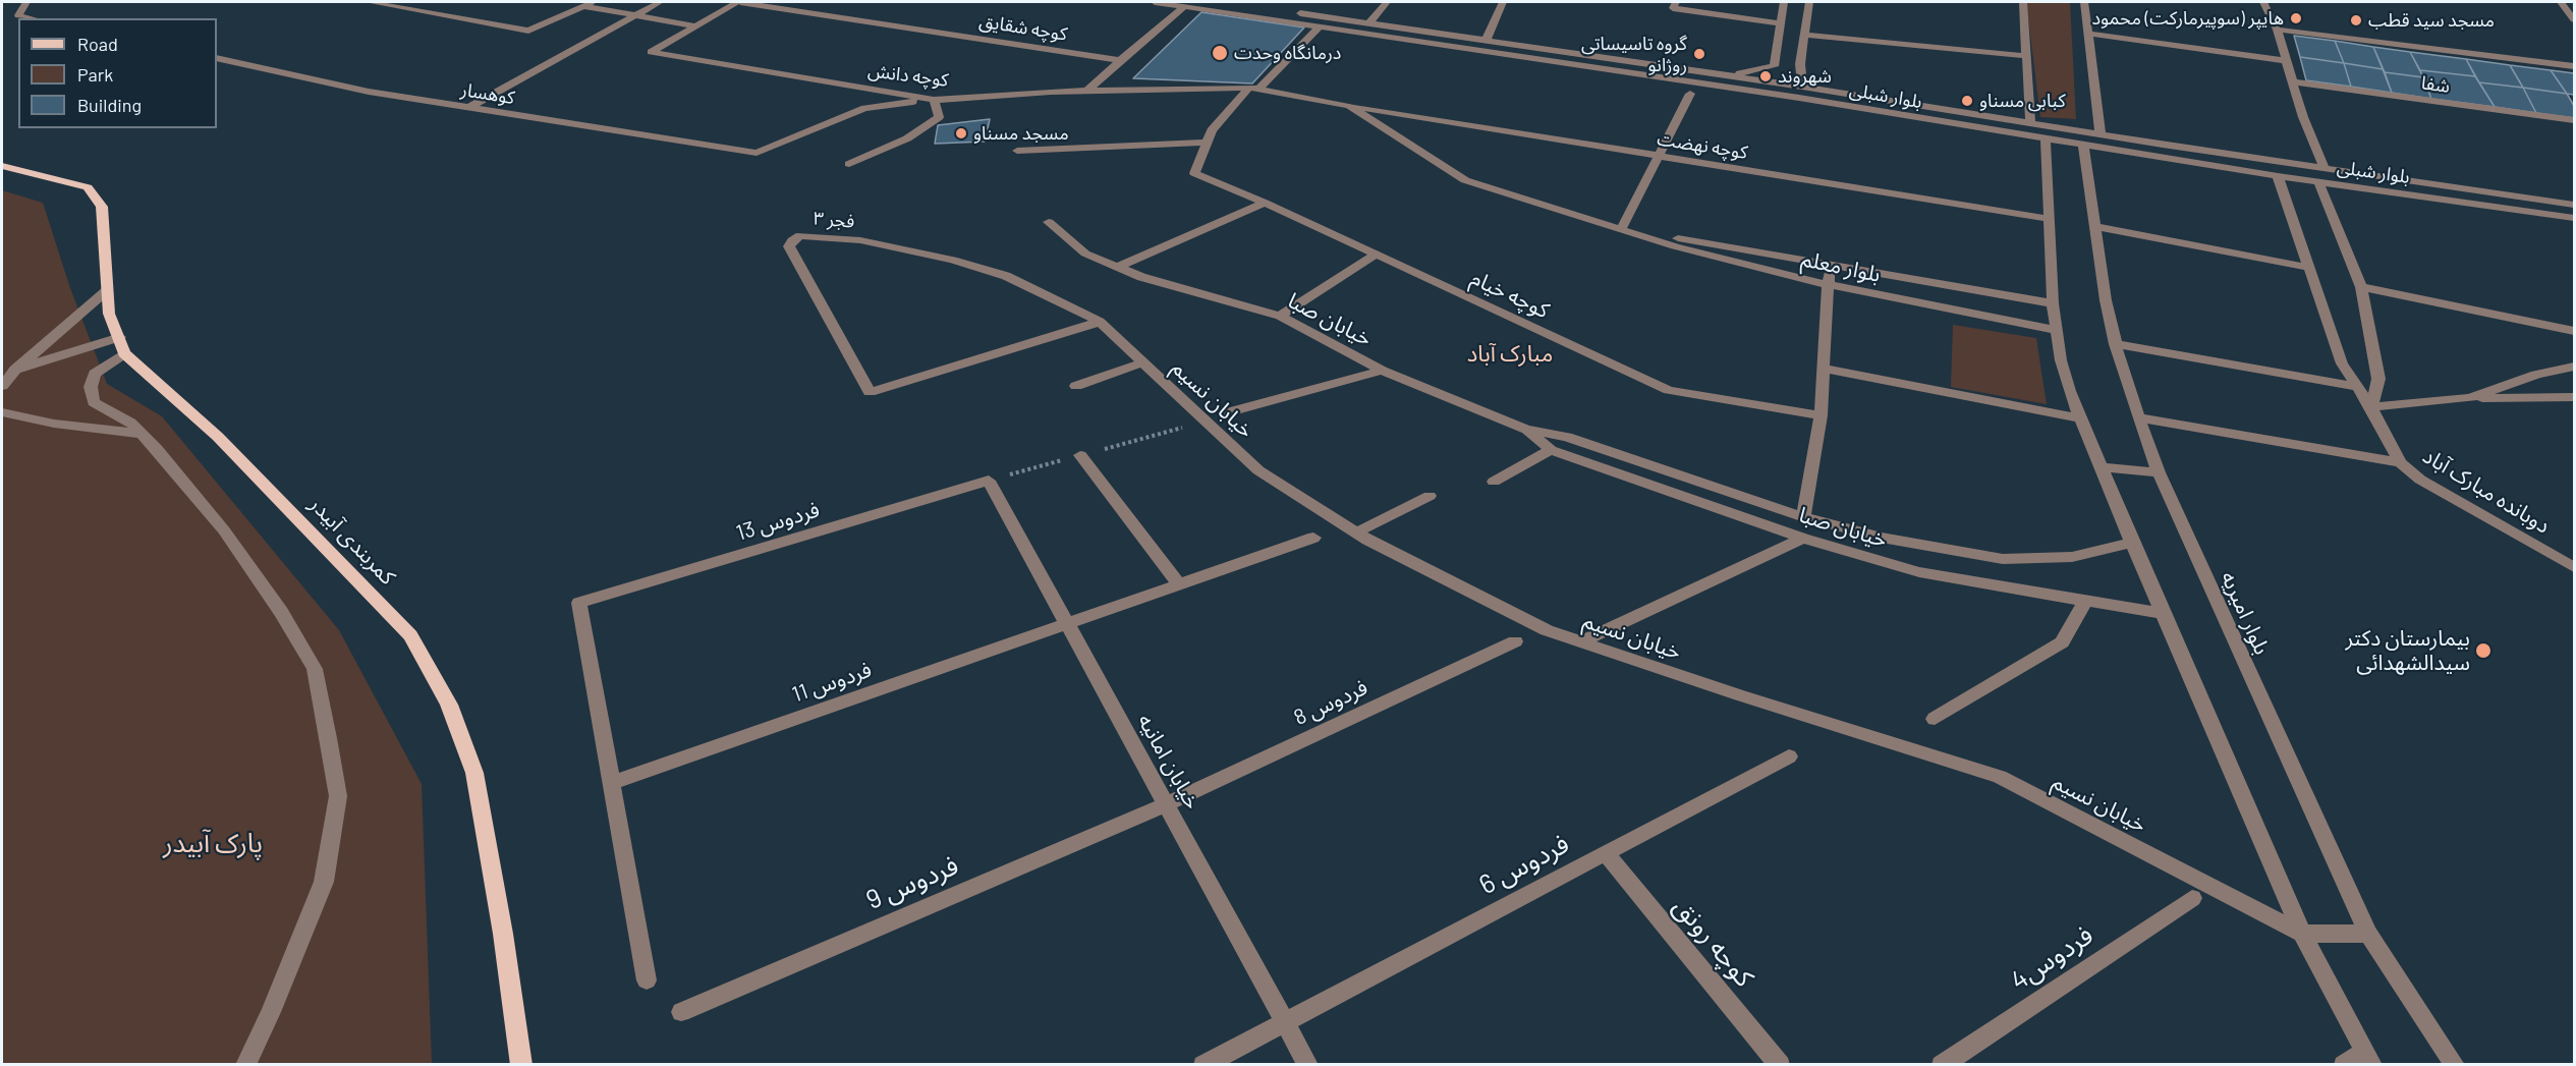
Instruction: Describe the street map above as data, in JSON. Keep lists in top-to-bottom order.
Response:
{
  "streets": {
    "main road": ["کمربندی آبیدر"],
    "street": [
      "کوچه شقایق",
      "کوچه دانش",
      "شفا",
      "کوهسار",
      "بلوار شبلی",
      "کوچه نهضت",
      "فجر ۳",
      "بلوار معلم",
      "کوچه خیام",
      "خیابان صبا",
      "خیابان نسیم",
      "دوبانده مبارک آباد",
      "فردوس 13",
      "بلوار امیریه",
      "فردوس 11",
      "فردوس 8",
      "خیابان امانیه",
      "فردوس 6",
      "فردوس 9",
      "کوچه رونق",
      "فردوس4"
    ]
  },
  "crossings": [
    ["کوچه شقایق", "کوچه دانش"],
    ["کوچه دانش", "کوهسار"],
    ["کوچه دانش", "بلوار معلم"],
    ["بلوار شبلی", "دوبانده مبارک آباد"],
    ["بلوار شبلی", "بلوار امیریه"],
    ["کوچه نهضت", "بلوار معلم"],
    ["فجر ۳", "خیابان نسیم"],
    ["فردوس 13", "فردوس 11"],
    ["فردوس 13", "خیابان امانیه"],
    ["فردوس 11", "خیابان امانیه"],
    ["فردوس 8", "خیابان امانیه"],
    ["فردوس 8", "فردوس 9"],
    ["خیابان امانیه", "فردوس 6"],
    ["خیابان امانیه", "فردوس 9"],
    ["فردوس 6", "کوچه رونق"]
  ],
  "districts": ["مبارک آباد"],
  "parks": ["پارک آبیدر"],
  "places": [
    "هایپر (سوپیرمارکت) محمود",
    "مسجد سید قطب",
    "درمانگاه وحدت",
    "گروه تاسیساتی روژانو",
    "شهروند",
    "کبابی مسناو",
    "مسجد مسناو",
    "بیمارستان دکتر سیدالشهدائی"
  ],
  "legend": ["Road", "Park", "Building"]
}
